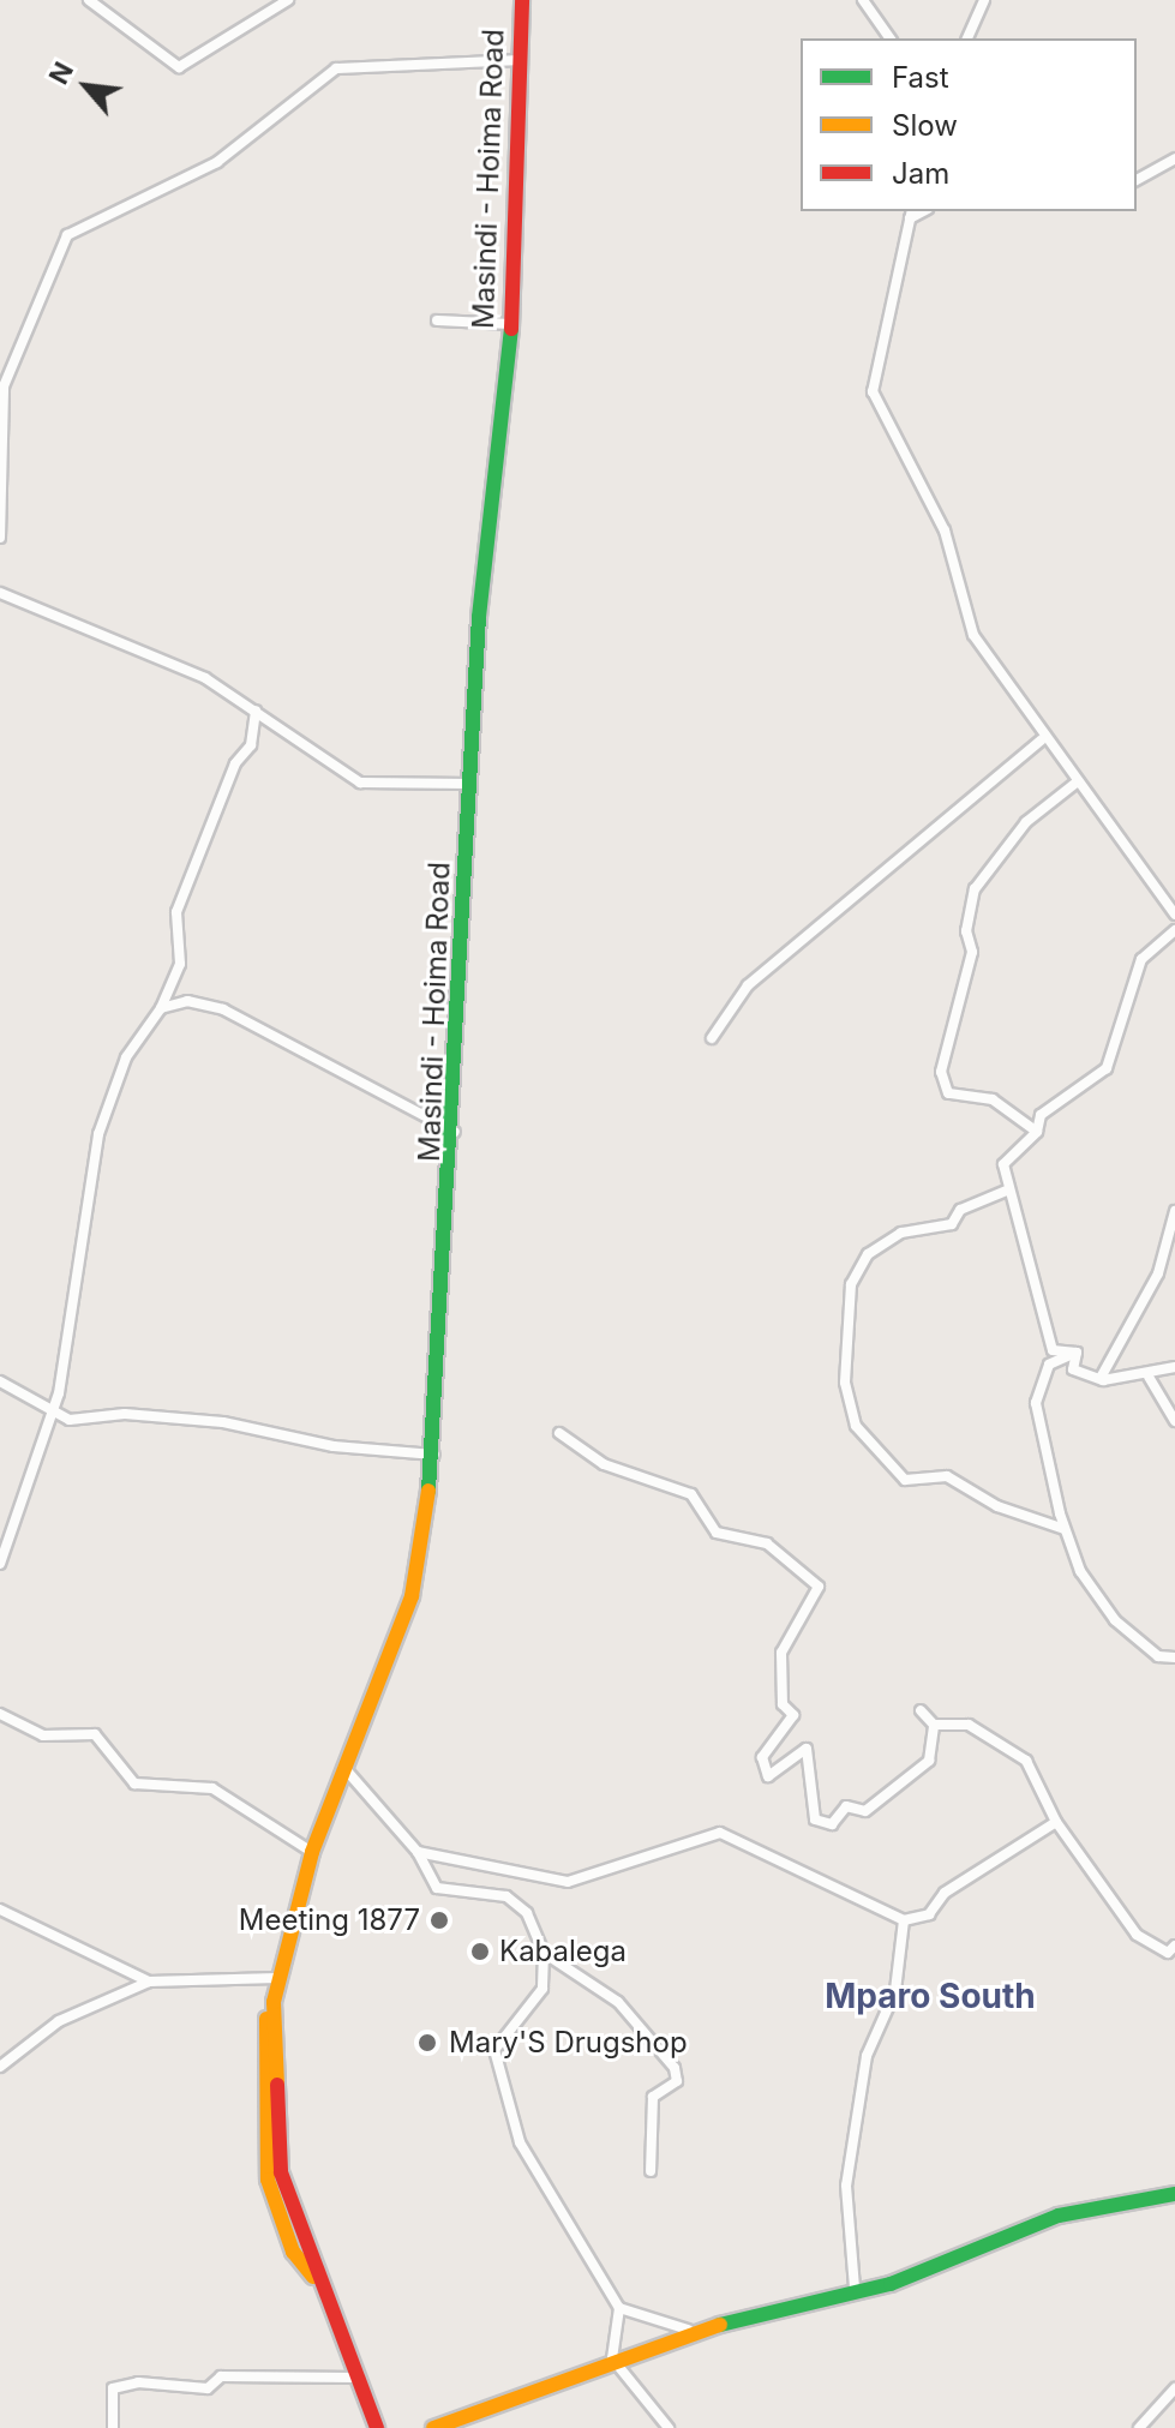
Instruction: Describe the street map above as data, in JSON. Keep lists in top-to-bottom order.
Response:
{
  "streets": {
    "main road": ["Masindi - Hoima Road"]
  },
  "districts": ["Mparo South"],
  "places": ["Meeting 1877", "Kabalega", "Mary'S Drugshop"],
  "legend": ["Fast", "Slow", "Jam"],
  "north": "top left"
}
